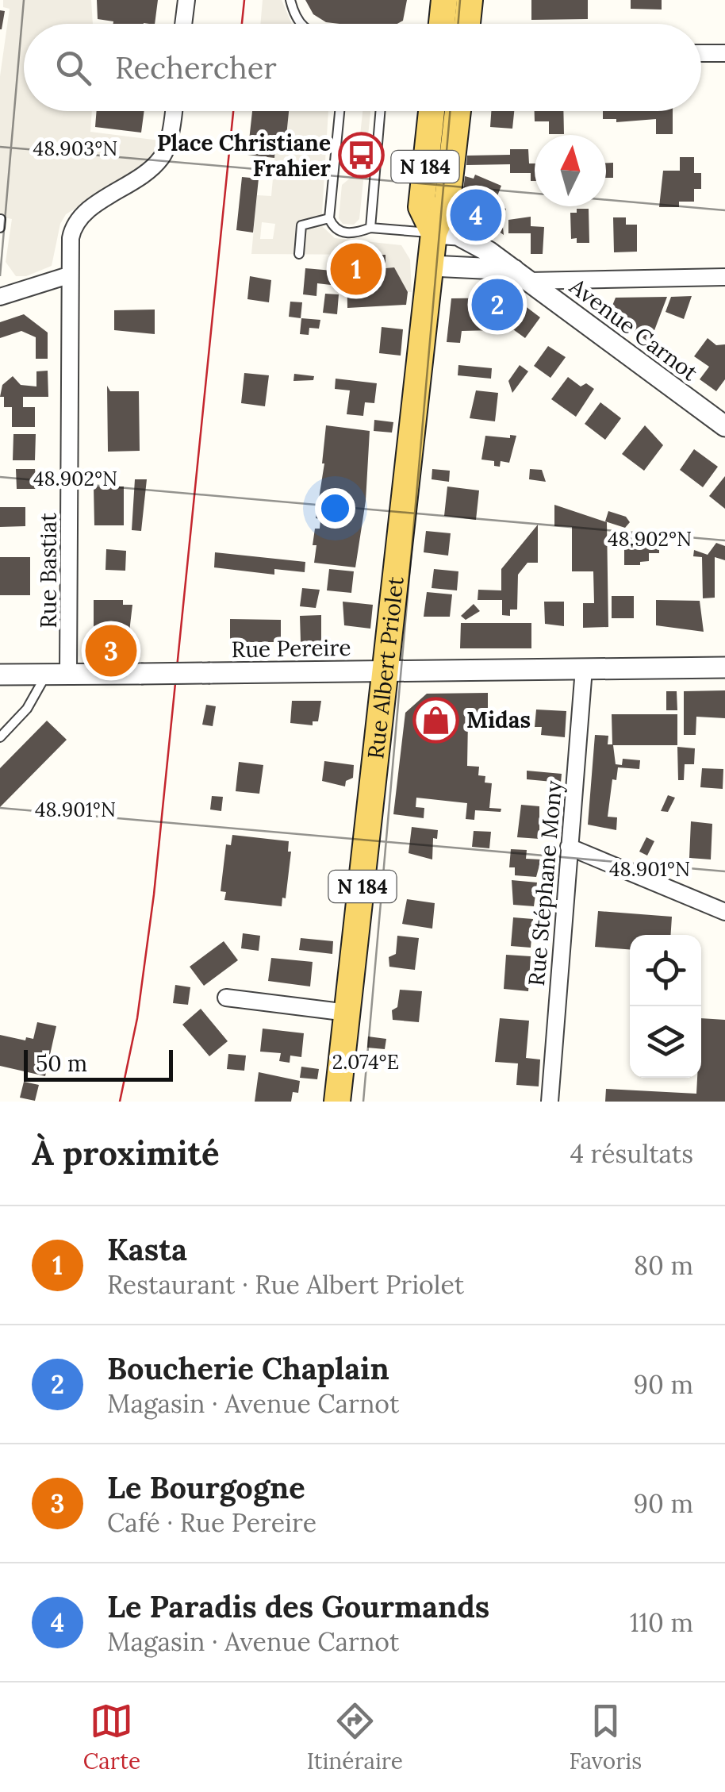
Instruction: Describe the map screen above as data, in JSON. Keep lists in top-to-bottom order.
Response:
{
  "streets": {
    "main road": ["N 184", "Rue Albert Priolet"],
    "street": [
      "Avenue Carnot",
      "Rue Bastiat",
      "Rue Pereire",
      "Rue Stéphane Mony"
    ]
  },
  "crossings": [
    ["Avenue Carnot", "Rue Albert Priolet"],
    ["Rue Bastiat", "Rue Pereire"],
    ["Rue Pereire", "Rue Albert Priolet"],
    ["Rue Pereire", "Rue Stéphane Mony"]
  ],
  "places": {
    "bus stop": ["Place Christiane Frahier"],
    "shop": ["Midas"]
  },
  "scale_bar": "50 m",
  "north": "top",
  "page": {
    "search": "Rechercher",
    "pins": [
      "4",
      "1",
      "2",
      "3"
    ],
    "scale": "50 m",
    "heading": ["À proximité", "4 résultats"],
    "list": [
      {
        "mark": "1",
        "name": "Kasta",
        "note": "Restaurant · Rue Albert Priolet",
        "value": "80 m"
      },
      {
        "mark": "2",
        "name": "Boucherie Chaplain",
        "note": "Magasin · Avenue Carnot",
        "value": "90 m"
      },
      {
        "mark": "3",
        "name": "Le Bourgogne",
        "note": "Café · Rue Pereire",
        "value": "90 m"
      },
      {
        "mark": "4",
        "name": "Le Paradis des Gourmands",
        "note": "Magasin · Avenue Carnot",
        "value": "110 m"
      }
    ],
    "nav": ["Carte", "Itinéraire", "Favoris"]
  },
  "coordinates": [
    "48.903°N",
    "48.902°N",
    "48.901°N",
    "2.074°E"
  ]
}
